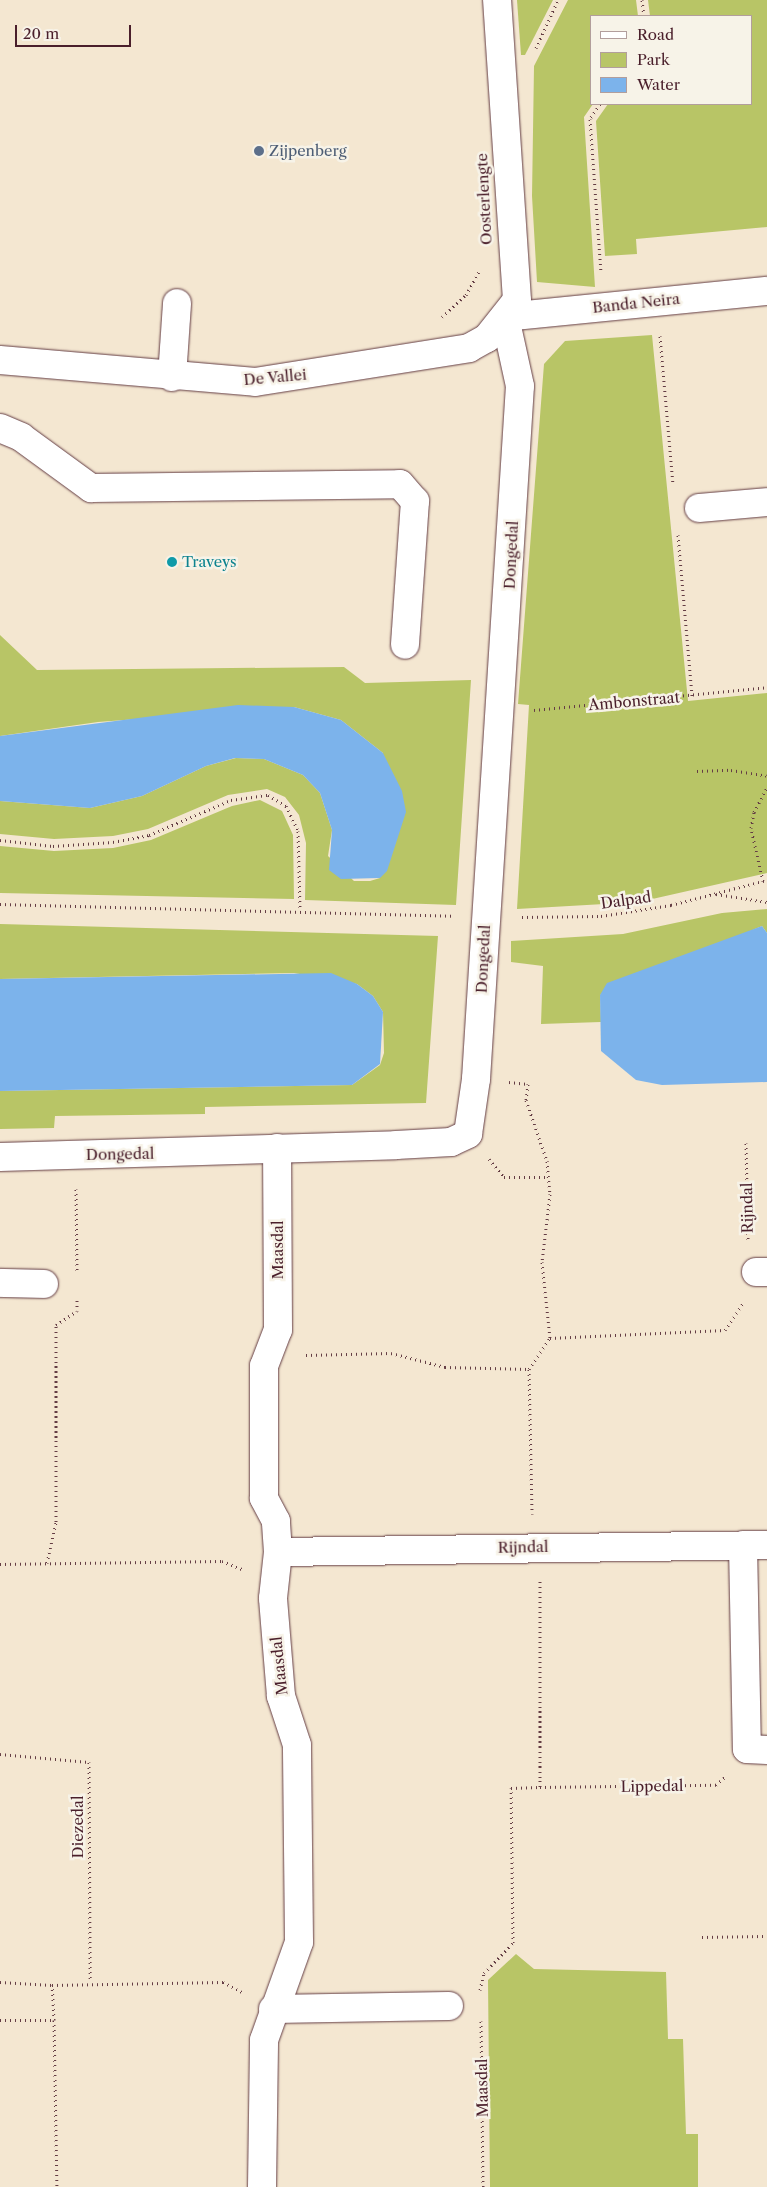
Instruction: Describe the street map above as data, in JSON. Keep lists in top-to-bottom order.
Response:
{
  "streets": {
    "street": [
      "Oosterlengte",
      "Banda Neira",
      "De Vallei",
      "Dongedal",
      "Rijndal",
      "Maasdal"
    ],
    "path": [
      "Ambonstraat",
      "Dalpad",
      "Lippedal",
      "Diezedal"
    ]
  },
  "crossings": [
    ["Oosterlengte", "Banda Neira"],
    ["Oosterlengte", "De Vallei"],
    ["Oosterlengte", "Dongedal"],
    ["Banda Neira", "De Vallei"],
    ["Banda Neira", "Dongedal"],
    ["De Vallei", "Dongedal"],
    ["Dongedal", "Ambonstraat"],
    ["Dongedal", "Dalpad"],
    ["Dongedal", "Maasdal"],
    ["Rijndal", "Maasdal"]
  ],
  "places": ["Zijpenberg", "Traveys"],
  "legend": ["Road", "Park", "Water"],
  "scale_bar": "20 m"
}
